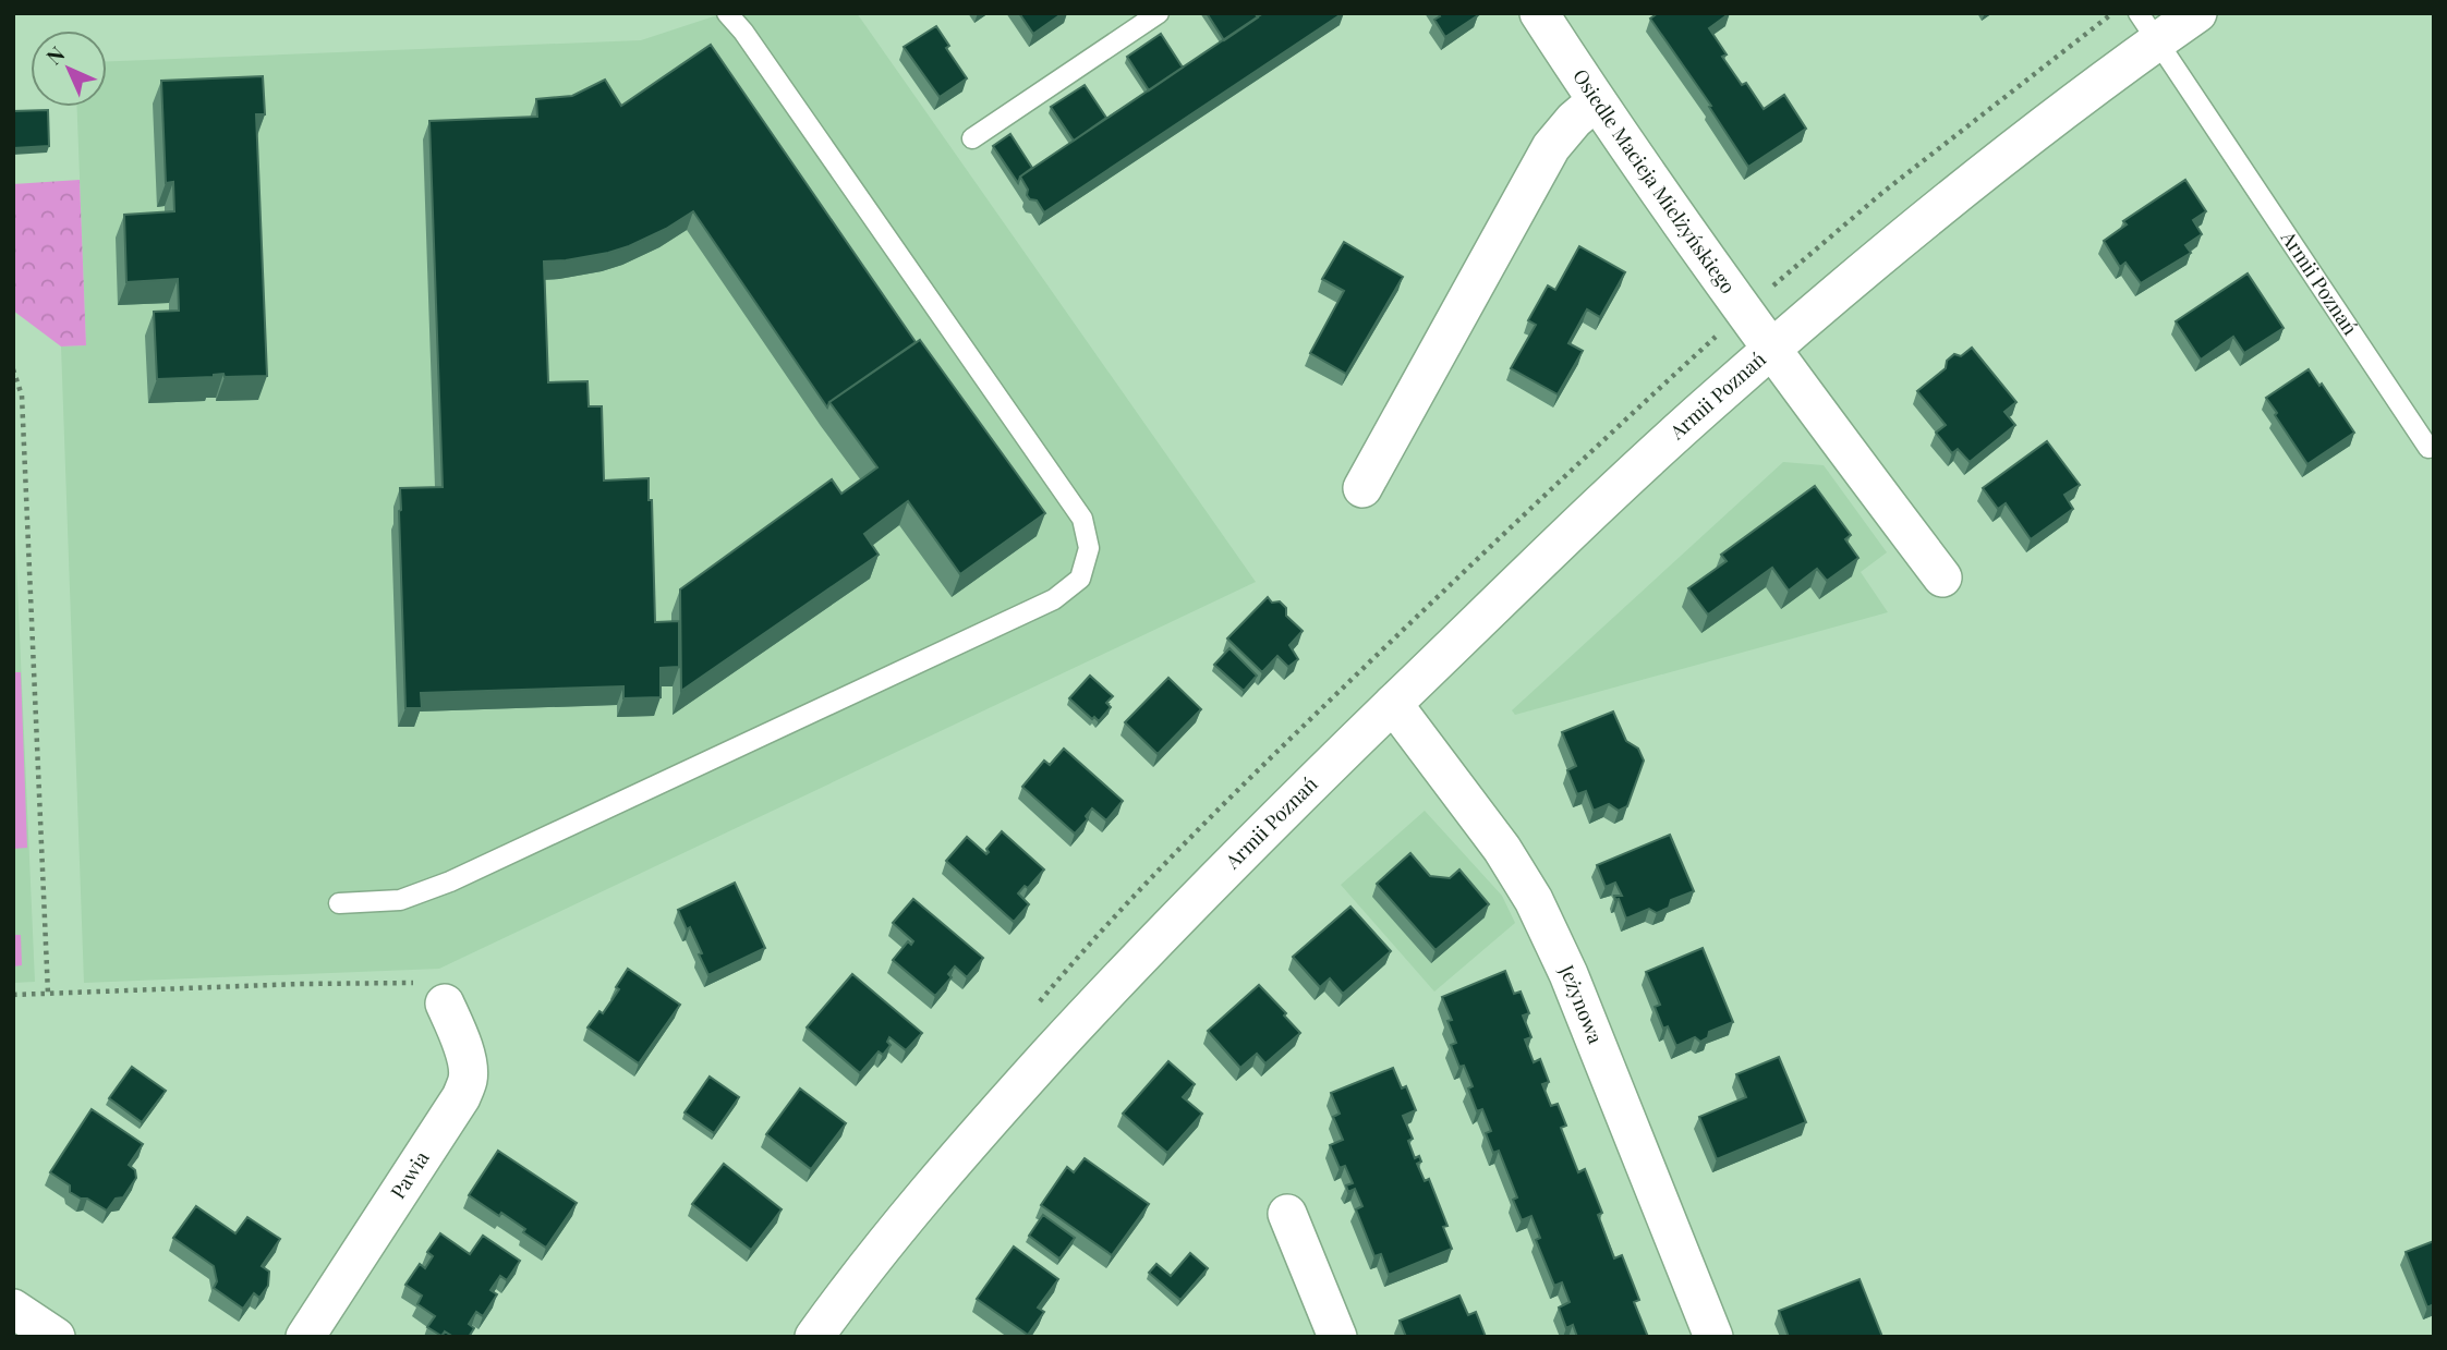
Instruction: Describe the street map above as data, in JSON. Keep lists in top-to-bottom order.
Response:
{
  "streets": {
    "street": [
      "Osiedle Macieja Mielżyńskiego",
      "Armii Poznań",
      "Jeżynowa",
      "Pawia"
    ]
  },
  "crossings": [
    ["Osiedle Macieja Mielżyńskiego", "Armii Poznań"],
    ["Armii Poznań", "Jeżynowa"]
  ],
  "north": "top left"
}
